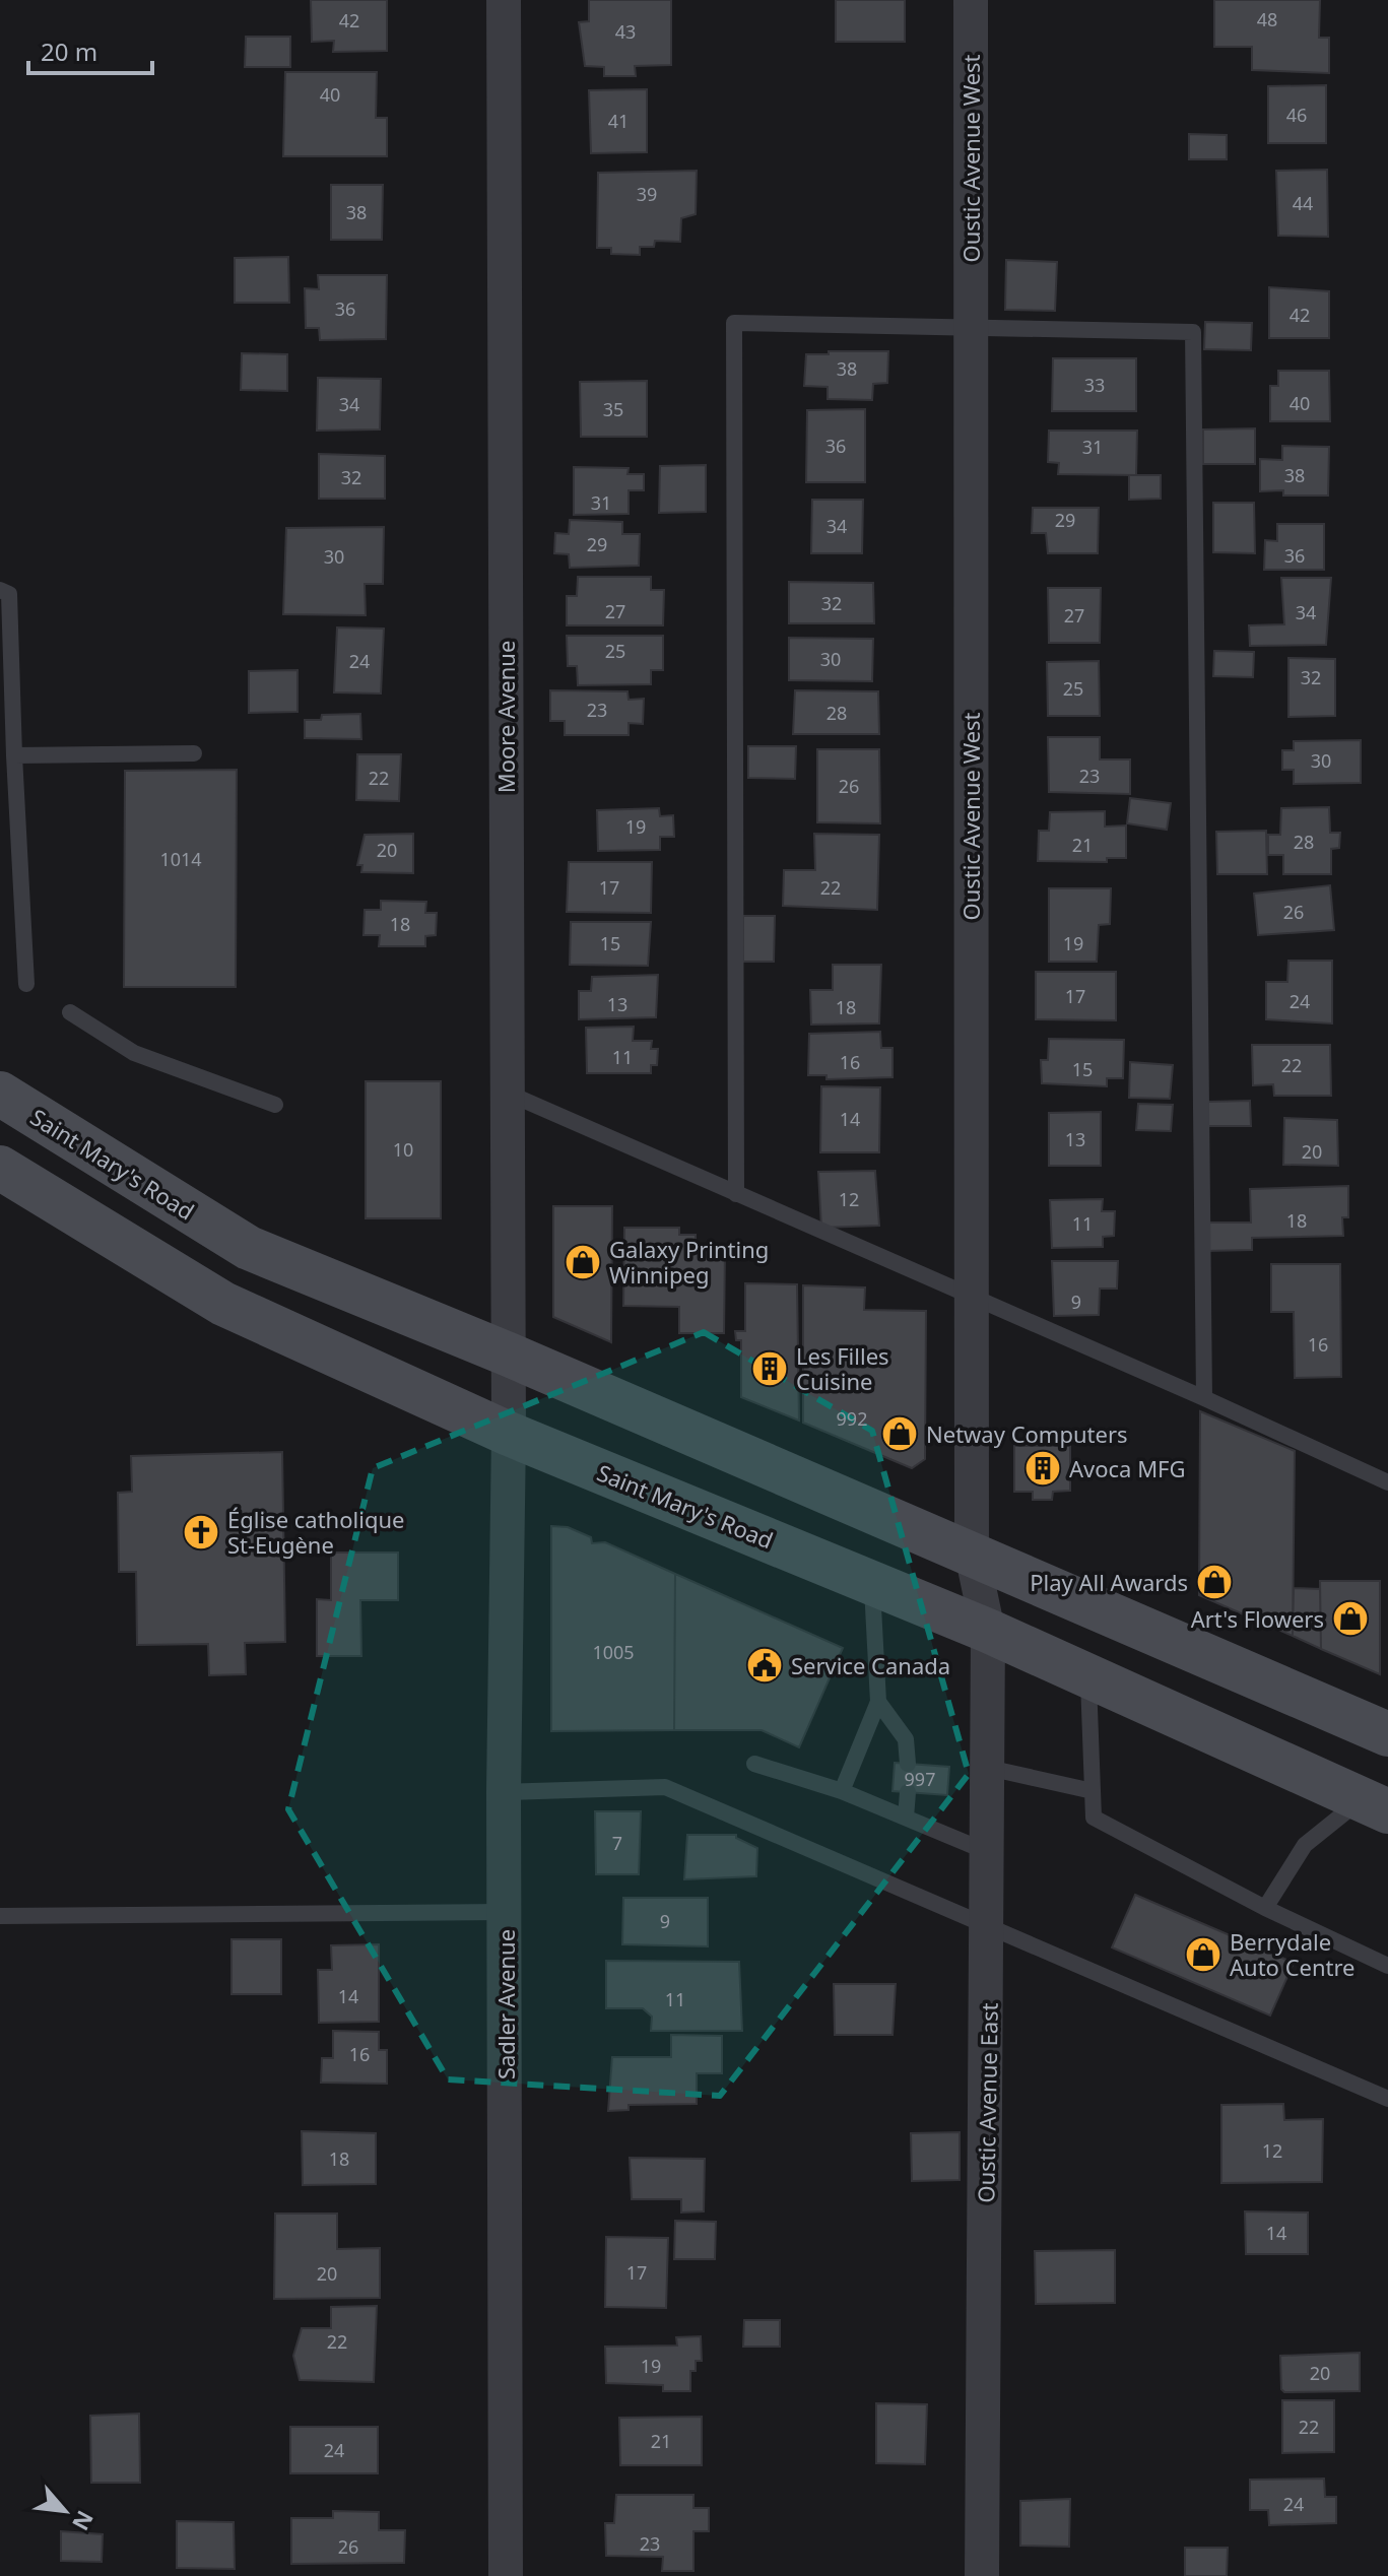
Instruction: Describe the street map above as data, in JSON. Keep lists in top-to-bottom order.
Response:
{
  "streets": {
    "main road": ["Saint Mary's Road"],
    "street": [
      "Oustic Avenue West",
      "Moore Avenue",
      "Sadler Avenue",
      "Oustic Avenue East"
    ]
  },
  "crossings": [
    ["Oustic Avenue West", "Saint Mary's Road"],
    ["Oustic Avenue West", "Oustic Avenue East"],
    ["Moore Avenue", "Saint Mary's Road"],
    ["Moore Avenue", "Sadler Avenue"],
    ["Saint Mary's Road", "Sadler Avenue"],
    ["Saint Mary's Road", "Oustic Avenue East"]
  ],
  "places": {
    "shop": [
      "Galaxy Printing Winnipeg",
      "Netway Computers",
      "Play All Awards",
      "Art's Flowers",
      "Berrydale Auto Centre"
    ],
    "building": ["Les Filles Cuisine", "Avoca MFG"],
    "church": ["Église catholique St-Eugène"],
    "public building": ["Service Canada"]
  },
  "house_numbers": [
    "48",
    "42",
    "43",
    "40",
    "46",
    "41",
    "39",
    "44",
    "38",
    "36",
    "42",
    "38",
    "33",
    "40",
    "34",
    "35",
    "36",
    "31",
    "38",
    "32",
    "31",
    "29",
    "34",
    "29",
    "36",
    "30",
    "32",
    "27",
    "34",
    "27",
    "25",
    "30",
    "24",
    "32",
    "25",
    "23",
    "28",
    "30",
    "23",
    "22",
    "26",
    "19",
    "28",
    "21",
    "20",
    "1014",
    "17",
    "22",
    "26",
    "18",
    "15",
    "19",
    "17",
    "24",
    "13",
    "18",
    "11",
    "16",
    "22",
    "15",
    "14",
    "13",
    "10",
    "20",
    "12",
    "18",
    "11",
    "9",
    "16",
    "992",
    "1005",
    "997",
    "7",
    "9",
    "14",
    "11",
    "16",
    "12",
    "18",
    "14",
    "17",
    "20",
    "22",
    "19",
    "20",
    "22",
    "21",
    "24",
    "24",
    "23",
    "26"
  ],
  "scale_bar": "20 m",
  "north": "bottom right"
}
